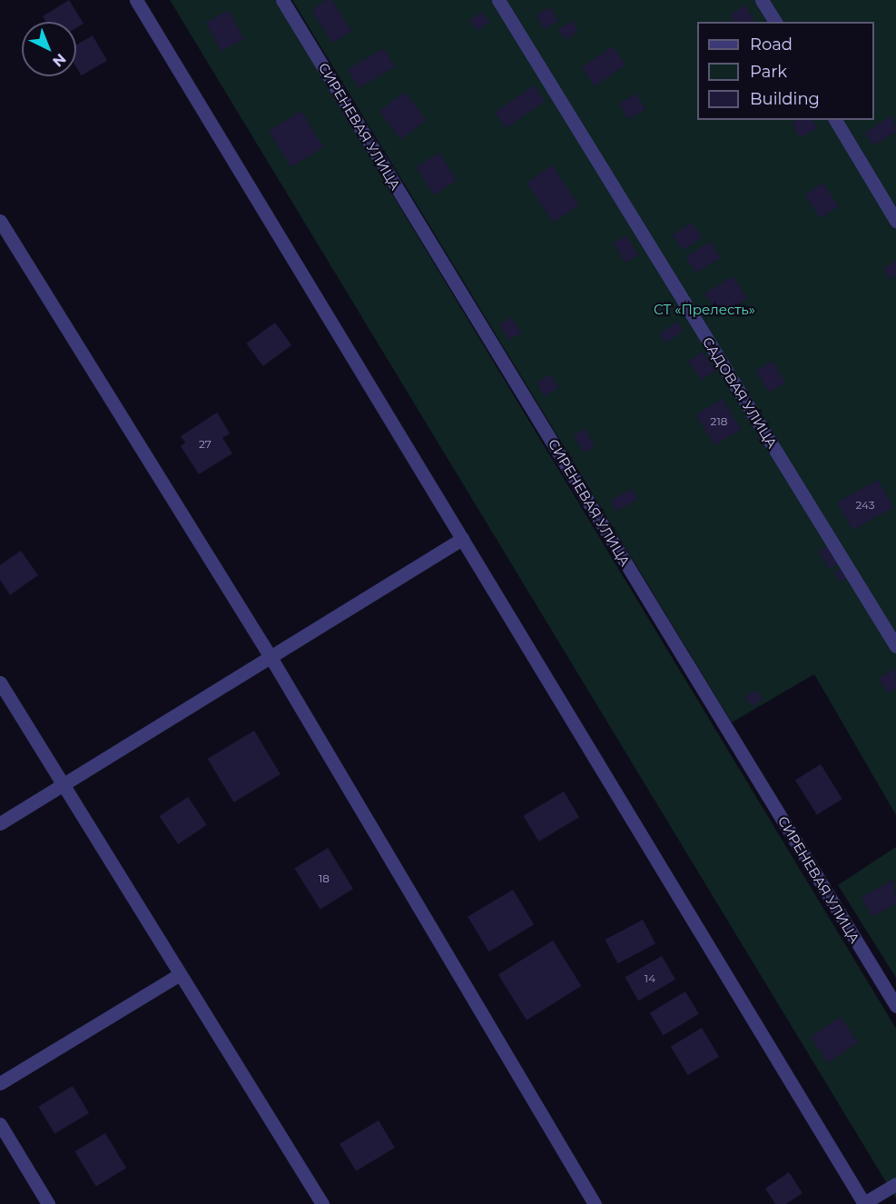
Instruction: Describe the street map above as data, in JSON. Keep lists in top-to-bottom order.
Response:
{
  "streets": {
    "street": ["СИРЕНЕВАЯ УЛИЦА", "САДОВАЯ УЛИЦА"]
  },
  "parks": ["СТ «Прелесть»"],
  "house_numbers": [
    "218",
    "27",
    "243",
    "18",
    "14"
  ],
  "legend": ["Road", "Park", "Building"],
  "north": "bottom right"
}
